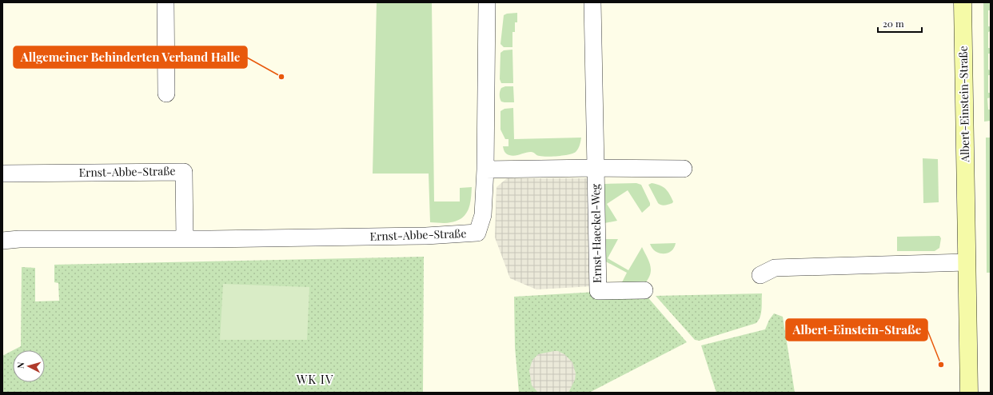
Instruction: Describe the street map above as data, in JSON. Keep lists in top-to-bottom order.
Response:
{
  "streets": {
    "street": ["Albert-Einstein-Straße", "Ernst-Abbe-Straße", "Ernst-Haeckel-Weg"]
  },
  "crossings": [
    ["Ernst-Abbe-Straße", "Ernst-Haeckel-Weg"]
  ],
  "districts": ["WK IV"],
  "places": ["Allgemeiner Behinderten Verband Halle", "Albert-Einstein-Straße"],
  "scale_bar": "20 m",
  "north": "left"
}
